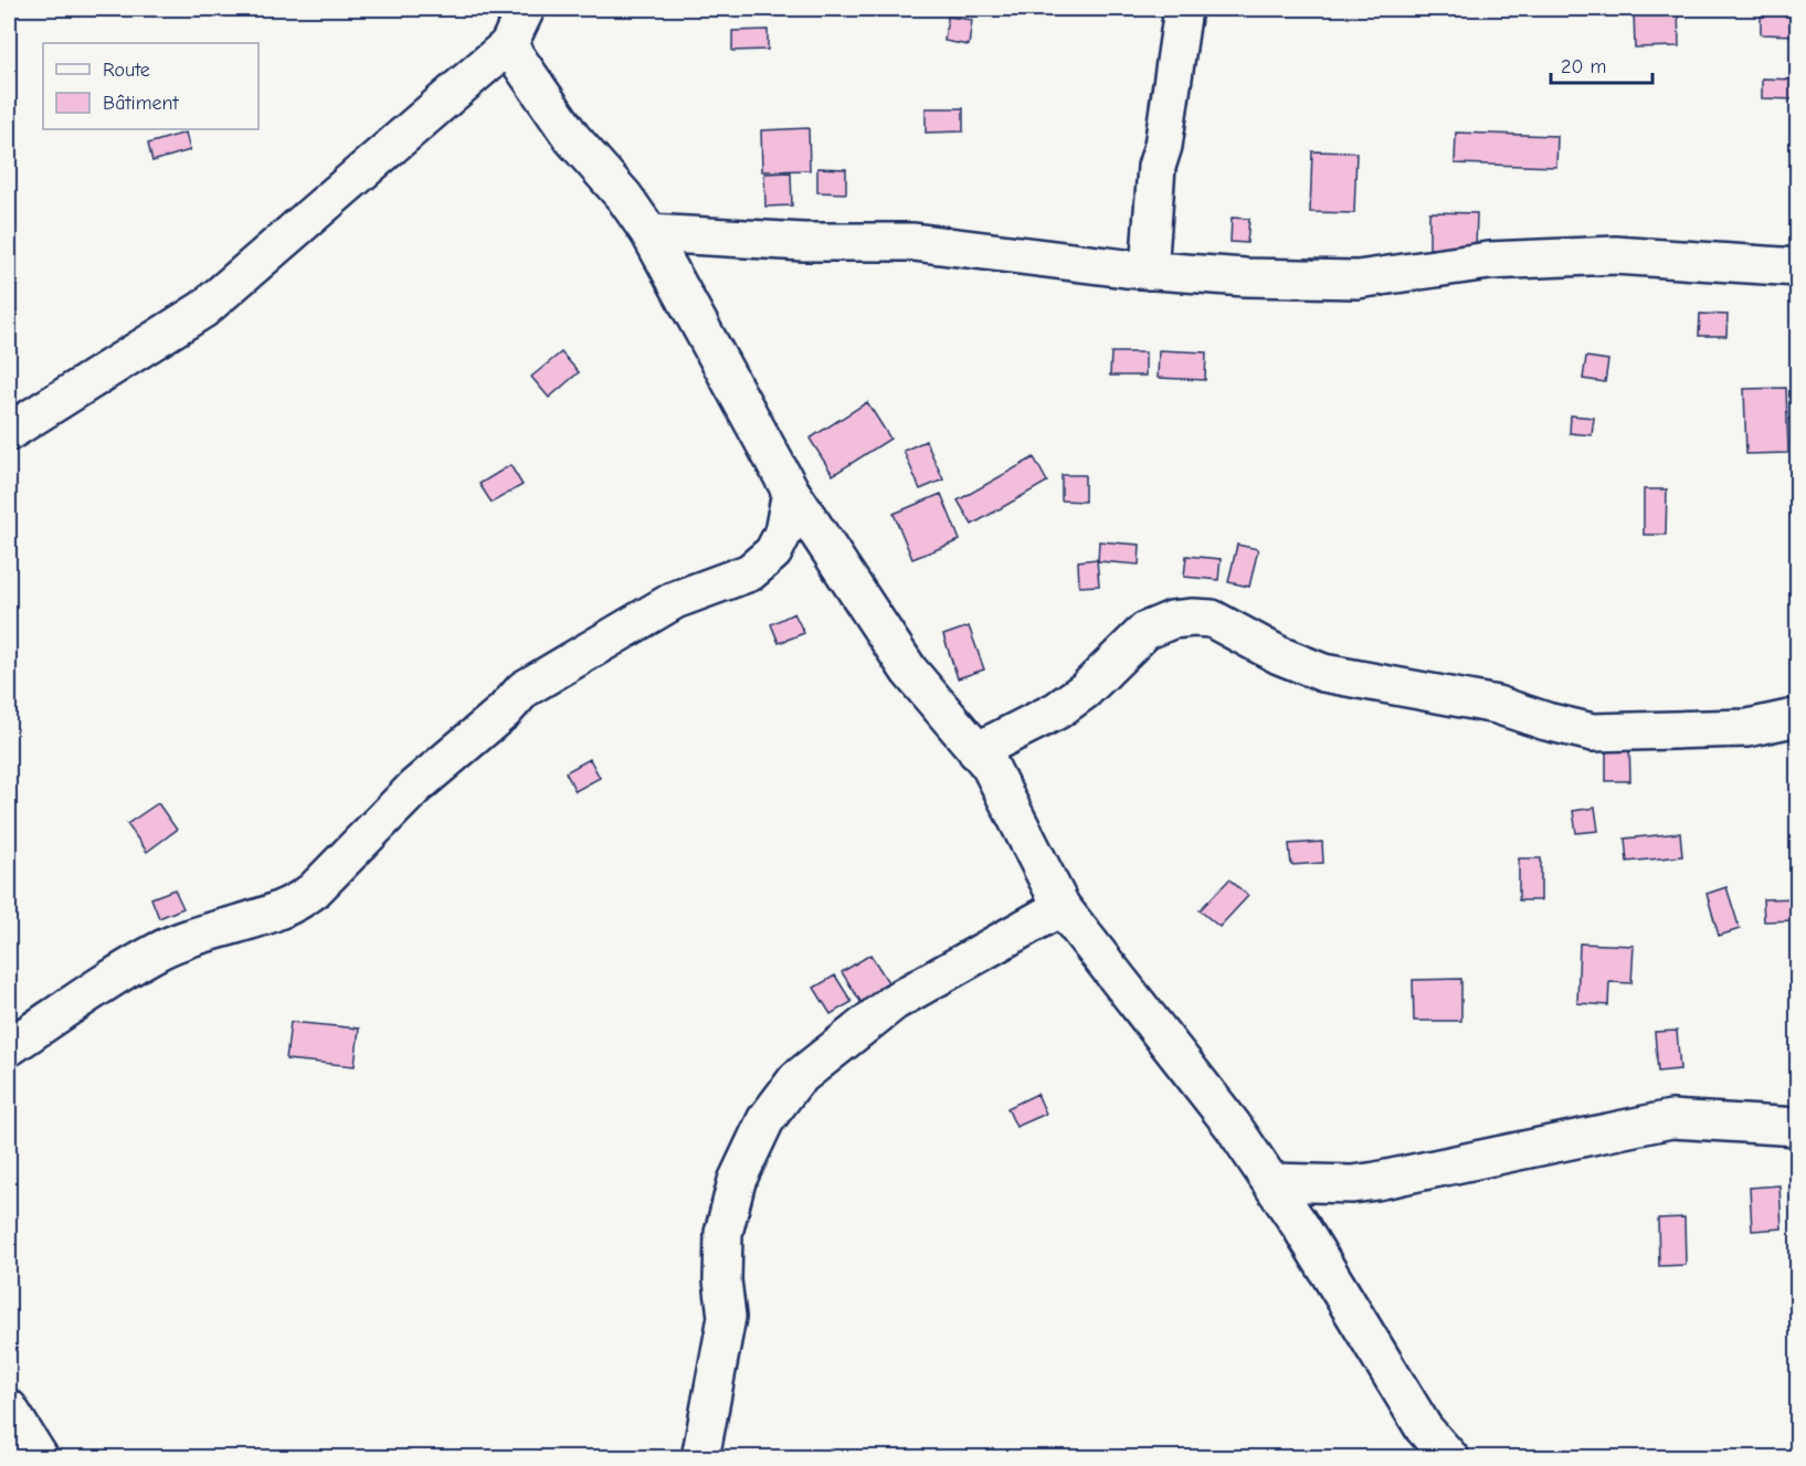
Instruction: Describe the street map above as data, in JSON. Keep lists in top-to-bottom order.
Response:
{
  "legend": ["Route", "Bâtiment"],
  "scale_bar": "20 m"
}
